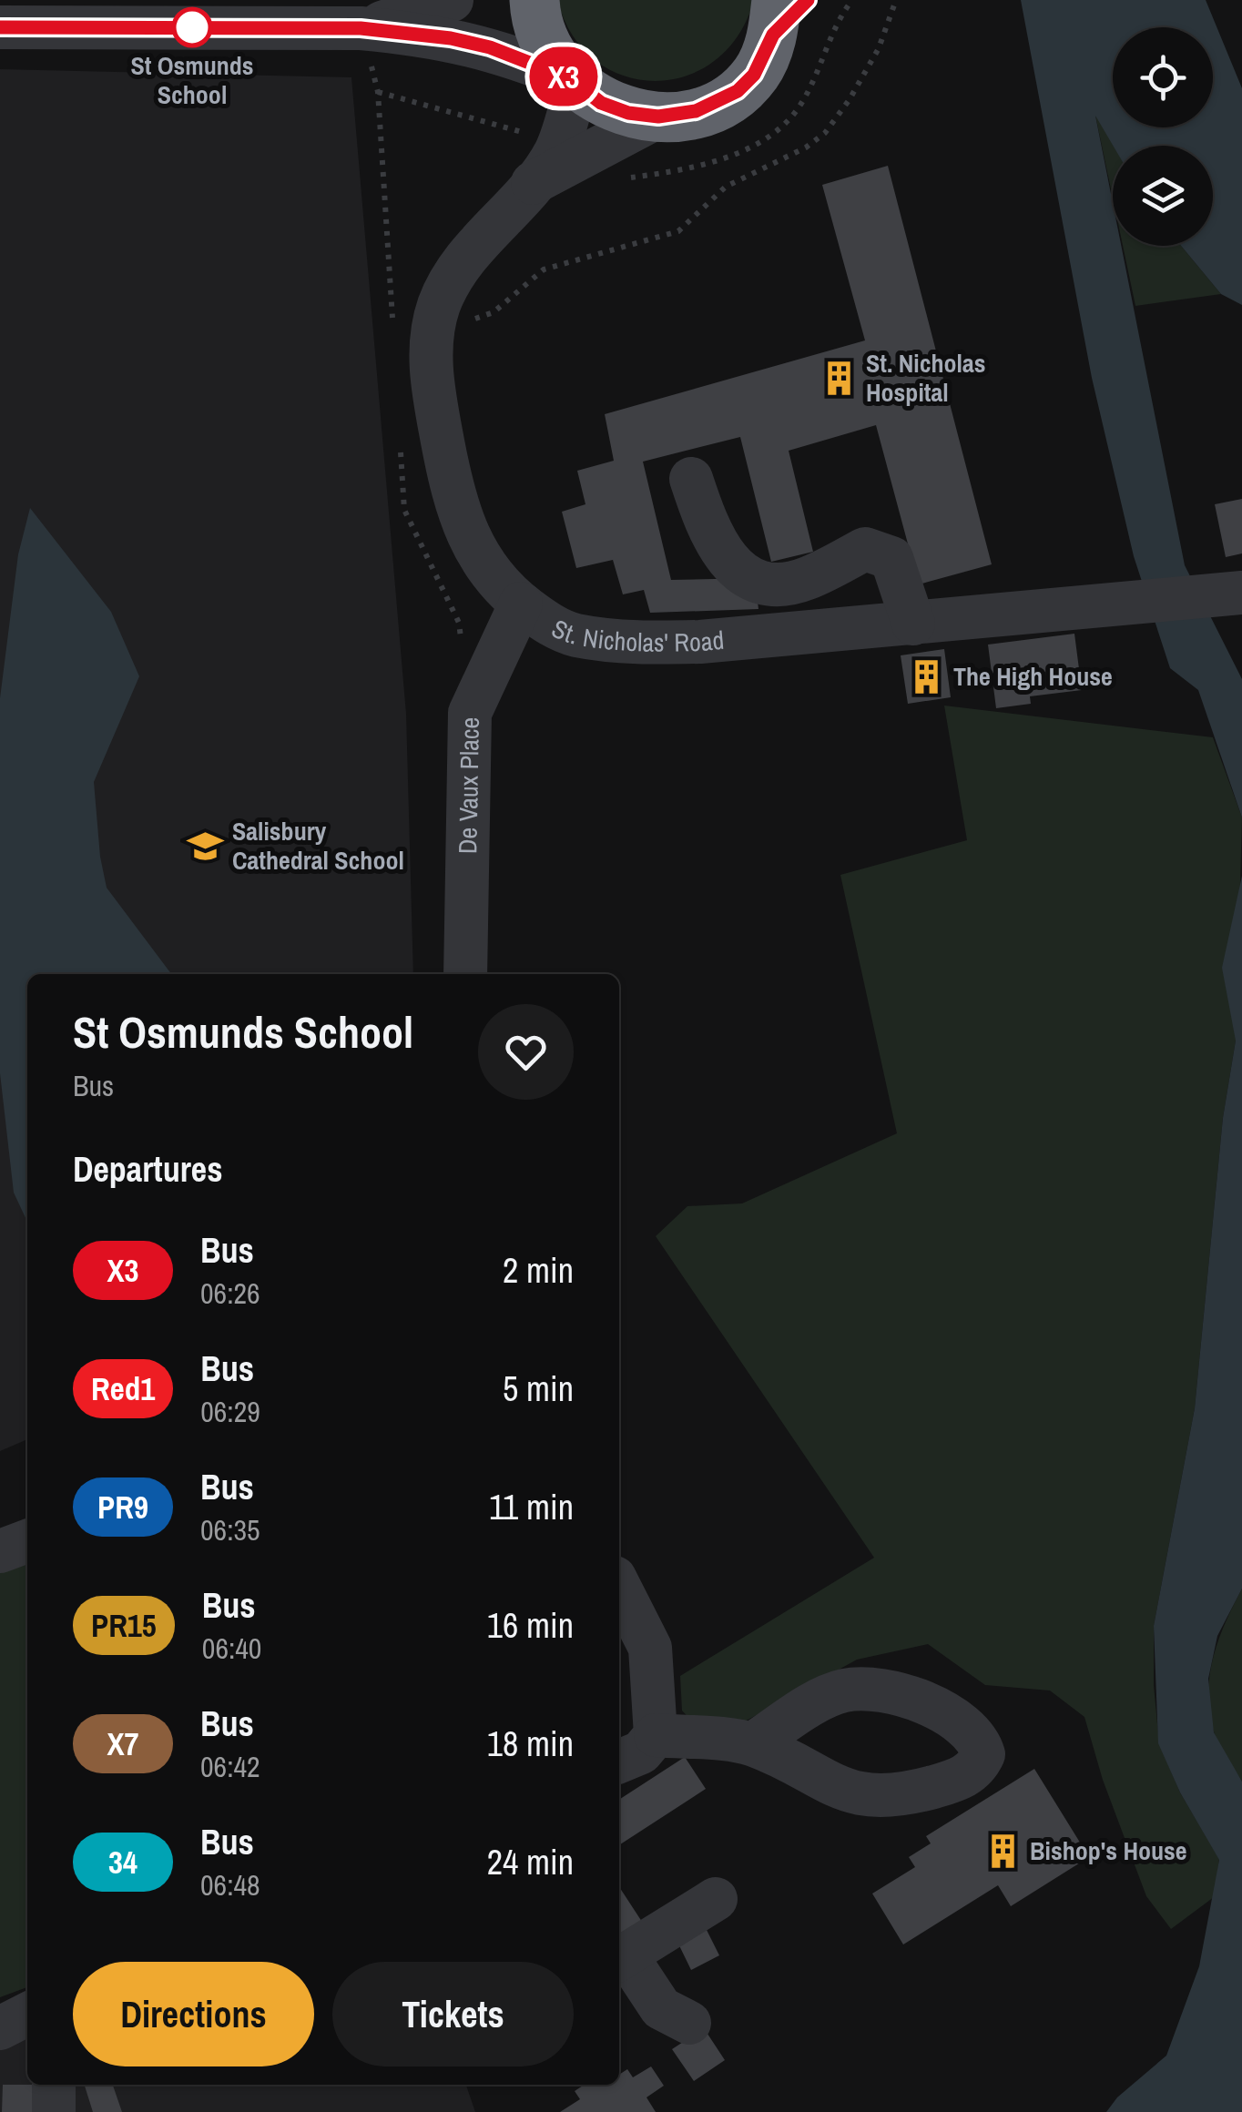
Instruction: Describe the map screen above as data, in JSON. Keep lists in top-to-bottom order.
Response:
{
  "streets": {
    "street": ["St. Nicholas' Road", "De Vaux Place"]
  },
  "crossings": [
    ["St. Nicholas' Road", "De Vaux Place"]
  ],
  "places": {
    "other": ["St Osmunds School"],
    "building": ["St. Nicholas Hospital", "The High House", "Bishop's House"],
    "school or university": ["Salisbury Cathedral School"]
  },
  "lines": ["bus line X3"],
  "page": {
    "on_map": "X3",
    "heading": [
      ["St Osmunds School", "Bus"],
      "Departures"
    ],
    "list": [
      {
        "mark": "X3",
        "name": "Bus",
        "note": "06:26",
        "value": "2 min"
      },
      {
        "mark": "Red1",
        "name": "Bus",
        "note": "06:29",
        "value": "5 min"
      },
      {
        "mark": "PR9",
        "name": "Bus",
        "note": "06:35",
        "value": "11 min"
      },
      {
        "mark": "PR15",
        "name": "Bus",
        "note": "06:40",
        "value": "16 min"
      },
      {
        "mark": "X7",
        "name": "Bus",
        "note": "06:42",
        "value": "18 min"
      },
      {
        "mark": "34",
        "name": "Bus",
        "note": "06:48",
        "value": "24 min"
      }
    ],
    "buttons": ["Directions", "Tickets"]
  }
}
